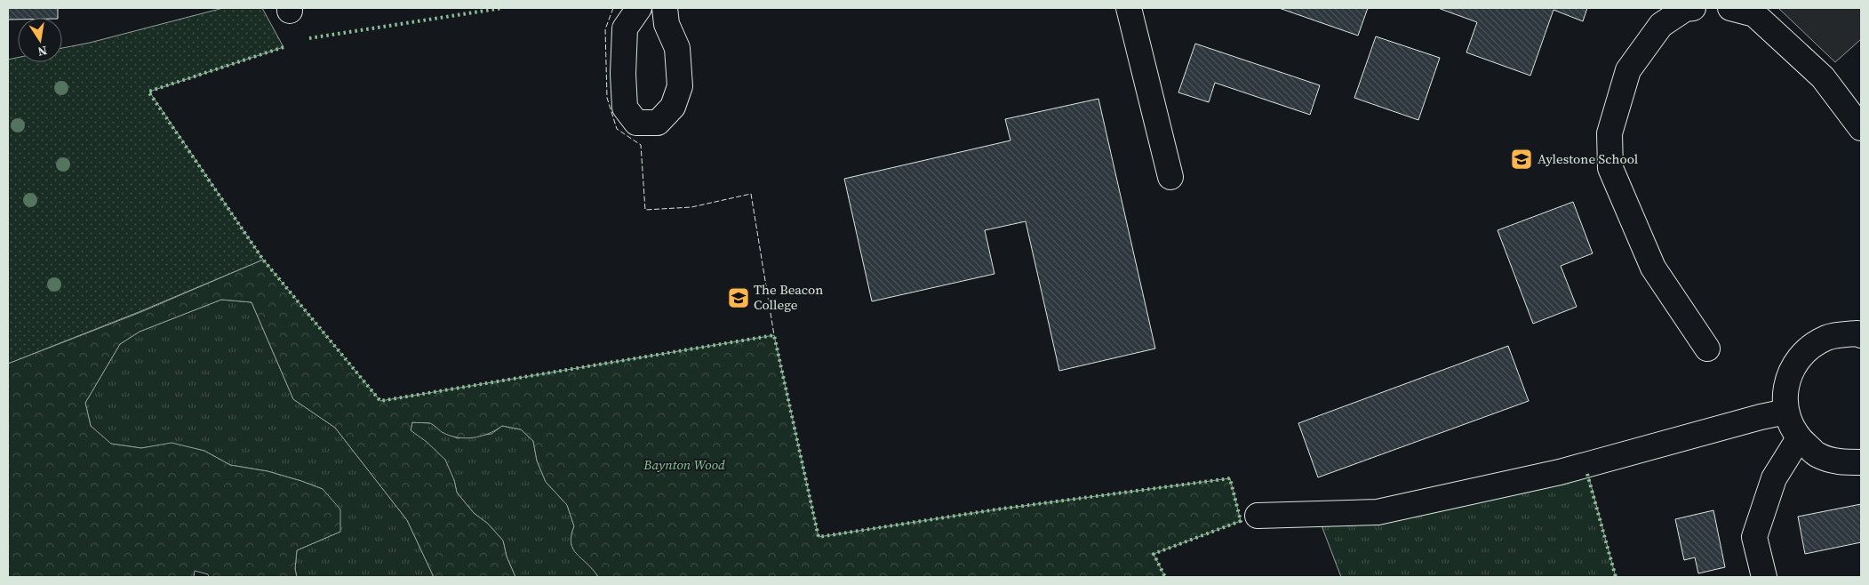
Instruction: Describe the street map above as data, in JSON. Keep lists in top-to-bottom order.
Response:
{
  "parks": ["Baynton Wood"],
  "places": {
    "school or university": ["Aylestone School", "The Beacon College"]
  },
  "north": "bottom"
}
